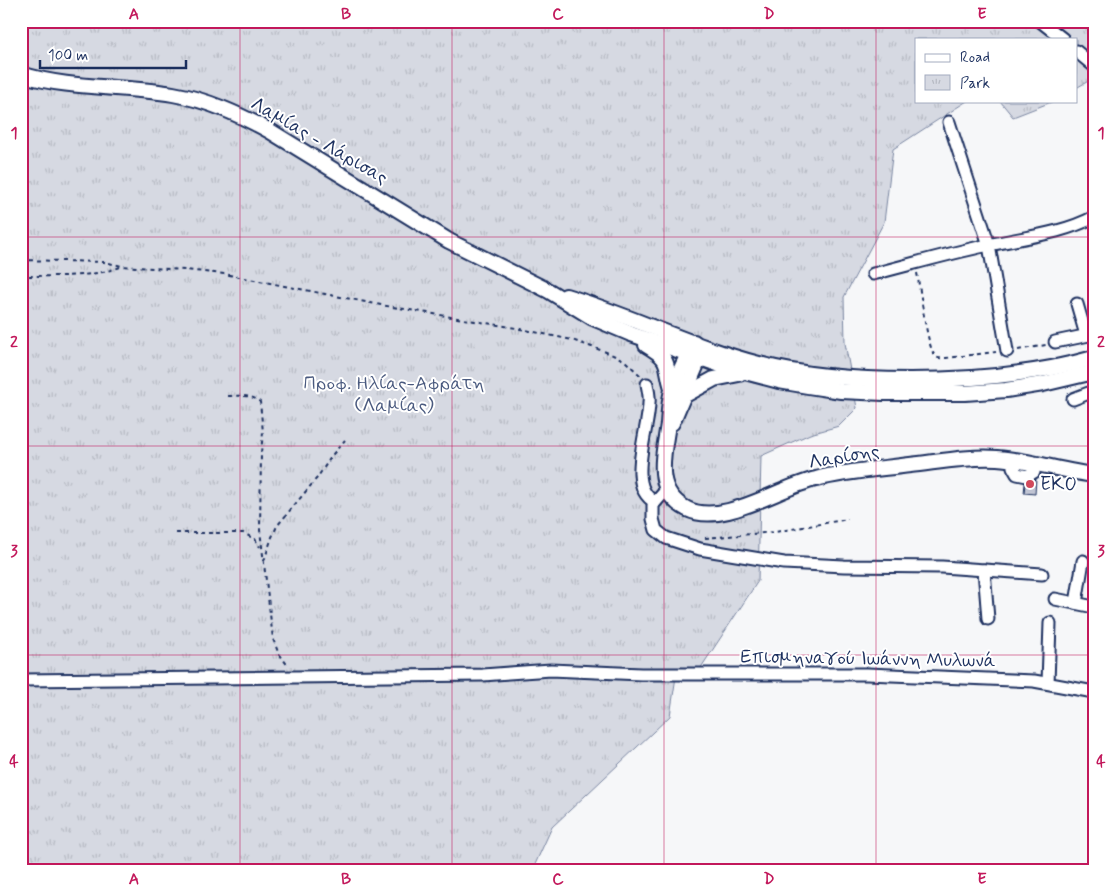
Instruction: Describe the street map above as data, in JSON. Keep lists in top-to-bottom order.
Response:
{
  "streets": {
    "main road": ["Λαμίας - Λάρισας", "Λαρίσης"],
    "street": ["Επισμηναγού Ιωάννη Μυλωνά"]
  },
  "parks": ["Προφ. Ηλίας-Αφράτη (Λαμίας)"],
  "places": ["EKO"],
  "legend": ["Road", "Park"],
  "scale_bar": "100 m",
  "grid": {
    "columns": [
      "A",
      "B",
      "C",
      "D",
      "E"
    ],
    "rows": [
      "1",
      "2",
      "3",
      "4"
    ]
  }
}
